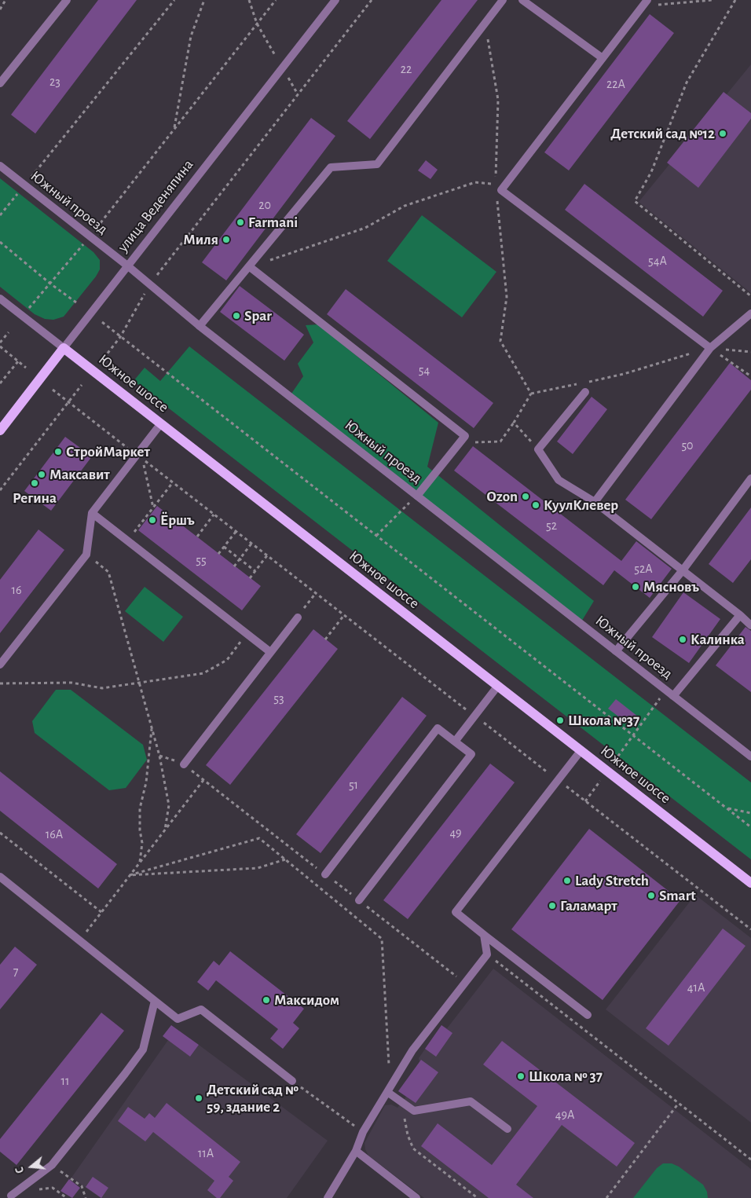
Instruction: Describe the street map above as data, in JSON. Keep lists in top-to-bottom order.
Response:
{
  "streets": {
    "main road": ["улица Веденяпина", "Южное шоссе"],
    "street": ["Южный проезд"]
  },
  "crossings": [
    ["Южный проезд", "улица Веденяпина"],
    ["улица Веденяпина", "Южное шоссе"]
  ],
  "places": [
    "Детский сад №12",
    "Farmani",
    "Миля",
    "Spar",
    "СтройМаркет",
    "Максавит",
    "Регина",
    "Ozon",
    "КуулКлевер",
    "Ёршъ",
    "Мясновъ",
    "Калинка",
    "Школа №37",
    "Lady Stretch",
    "Smart",
    "Галамарт",
    "Максидом",
    "Школа № 37",
    "Детский сад № 59, здание 2"
  ],
  "house_numbers": [
    "22",
    "23",
    "22А",
    "20",
    "54А",
    "54",
    "50",
    "52",
    "55",
    "52А",
    "16",
    "53",
    "51",
    "49",
    "16А",
    "7",
    "41А",
    "11",
    "49А",
    "11А"
  ],
  "north": "left"
}
